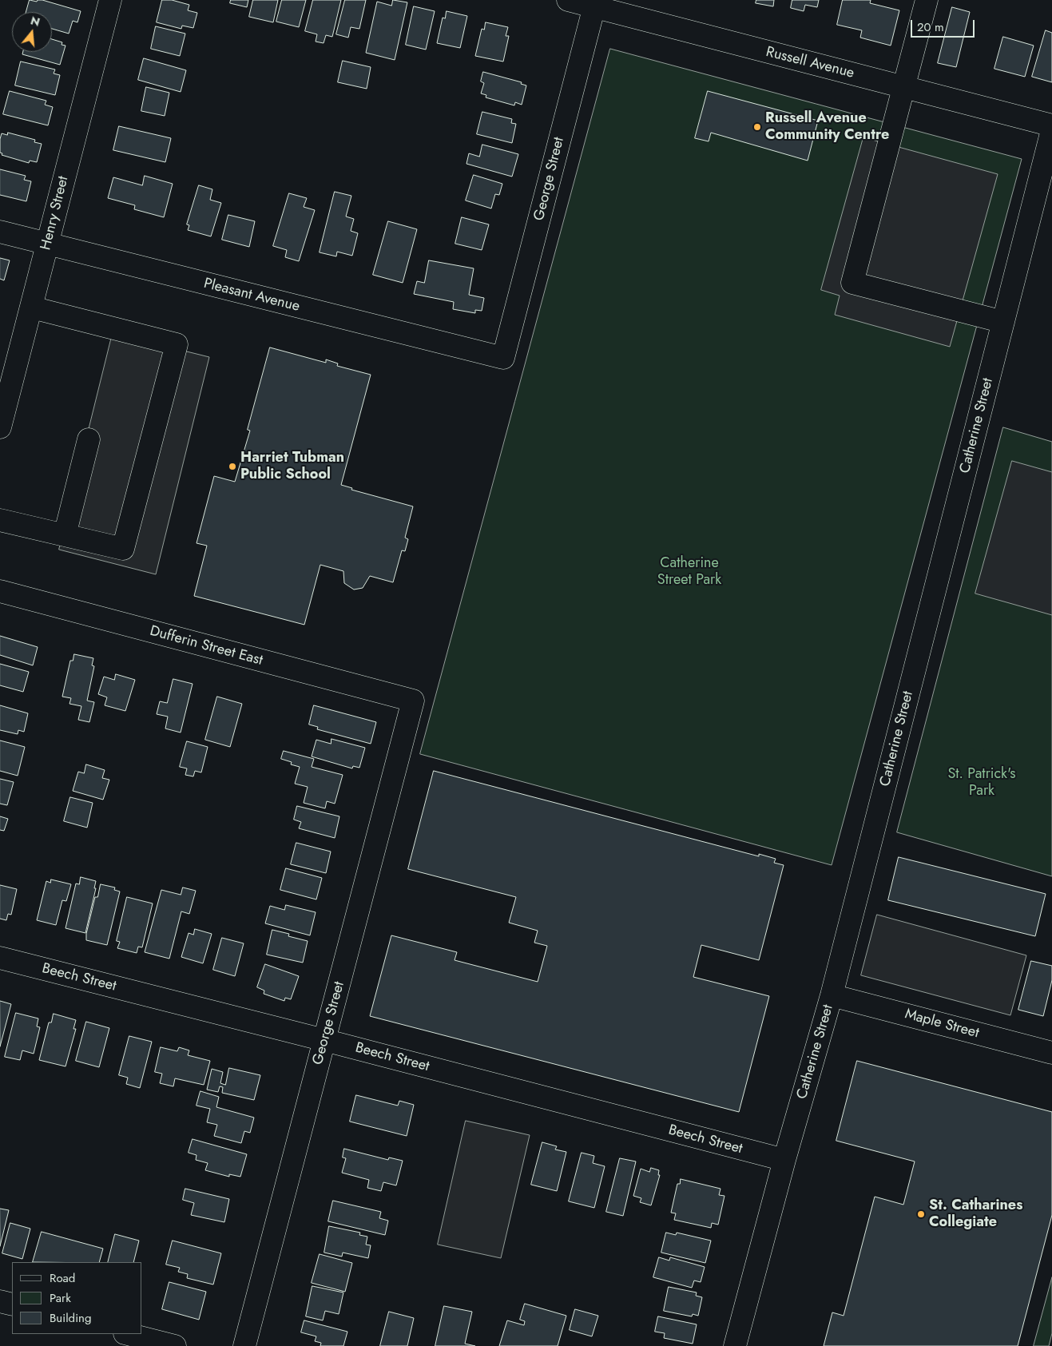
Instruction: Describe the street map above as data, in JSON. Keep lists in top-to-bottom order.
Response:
{
  "streets": {
    "street": [
      "Russell Avenue",
      "George Street",
      "Henry Street",
      "Pleasant Avenue",
      "Catherine Street",
      "Dufferin Street East",
      "Beech Street",
      "Maple Street"
    ]
  },
  "crossings": [
    ["Russell Avenue", "George Street"],
    ["George Street", "Pleasant Avenue"],
    ["George Street", "Dufferin Street East"],
    ["George Street", "Beech Street"],
    ["Henry Street", "Pleasant Avenue"],
    ["Catherine Street", "Beech Street"],
    ["Catherine Street", "Maple Street"]
  ],
  "parks": ["Catherine Street Park", "St. Patrick's Park"],
  "places": ["Russell Avenue Community Centre", "Harriet Tubman Public School", "St. Catharines Collegiate"],
  "legend": ["Road", "Park", "Building"],
  "scale_bar": "20 m",
  "north": "top"
}
